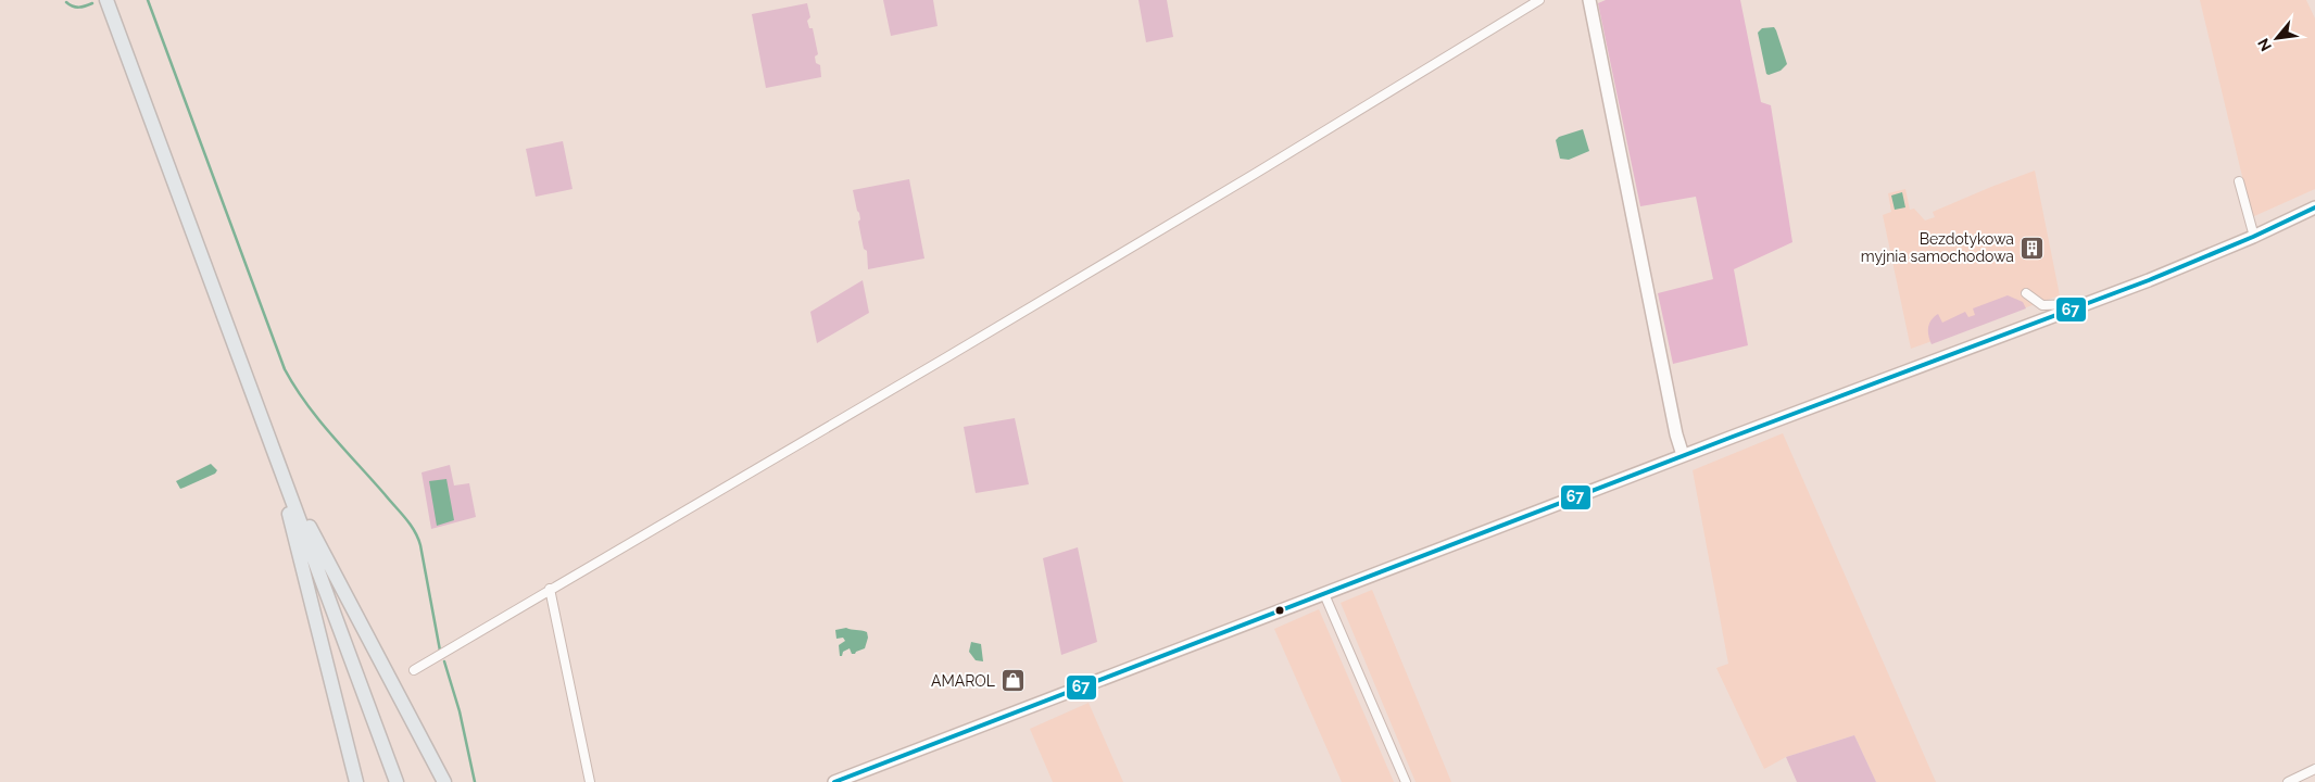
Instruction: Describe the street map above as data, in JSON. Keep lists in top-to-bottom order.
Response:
{
  "places": {
    "building": ["Bezdotykowa myjnia samochodowa"],
    "shop": ["AMAROL"]
  },
  "lines": ["transit line 67"],
  "north": "bottom left"
}
